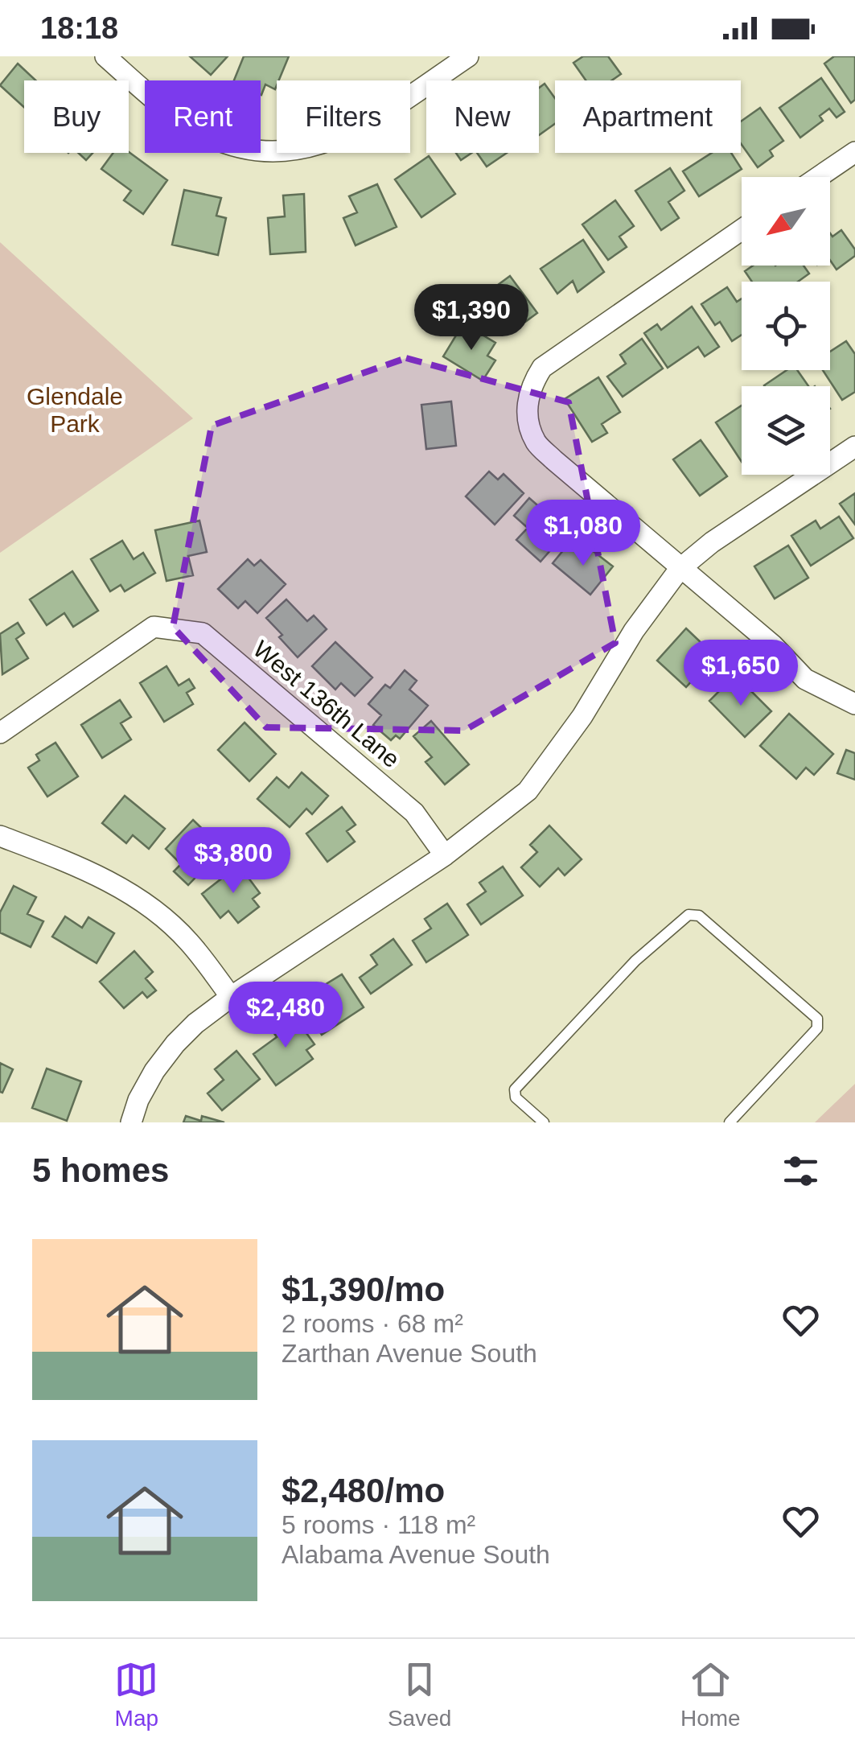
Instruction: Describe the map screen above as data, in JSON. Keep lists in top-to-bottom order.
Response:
{
  "streets": {
    "street": ["West 136th Lane"]
  },
  "parks": ["Glendale Park"],
  "north": "bottom left",
  "page": {
    "status": "18:18",
    "chip": [
      "Buy",
      "Rent",
      "Filters",
      "New",
      "Apartment"
    ],
    "price": [
      "$1,390",
      "$1,080",
      "$1,650",
      "$3,800",
      "$2,480"
    ],
    "heading": "5 homes",
    "list": [
      {
        "name": "$1,390/mo",
        "note": "2 rooms · 68 m² · Zarthan Avenue South"
      },
      {
        "name": "$2,480/mo",
        "note": "5 rooms · 118 m² · Alabama Avenue South"
      }
    ],
    "tabs": ["Map", "Saved", "Home"]
  }
}
